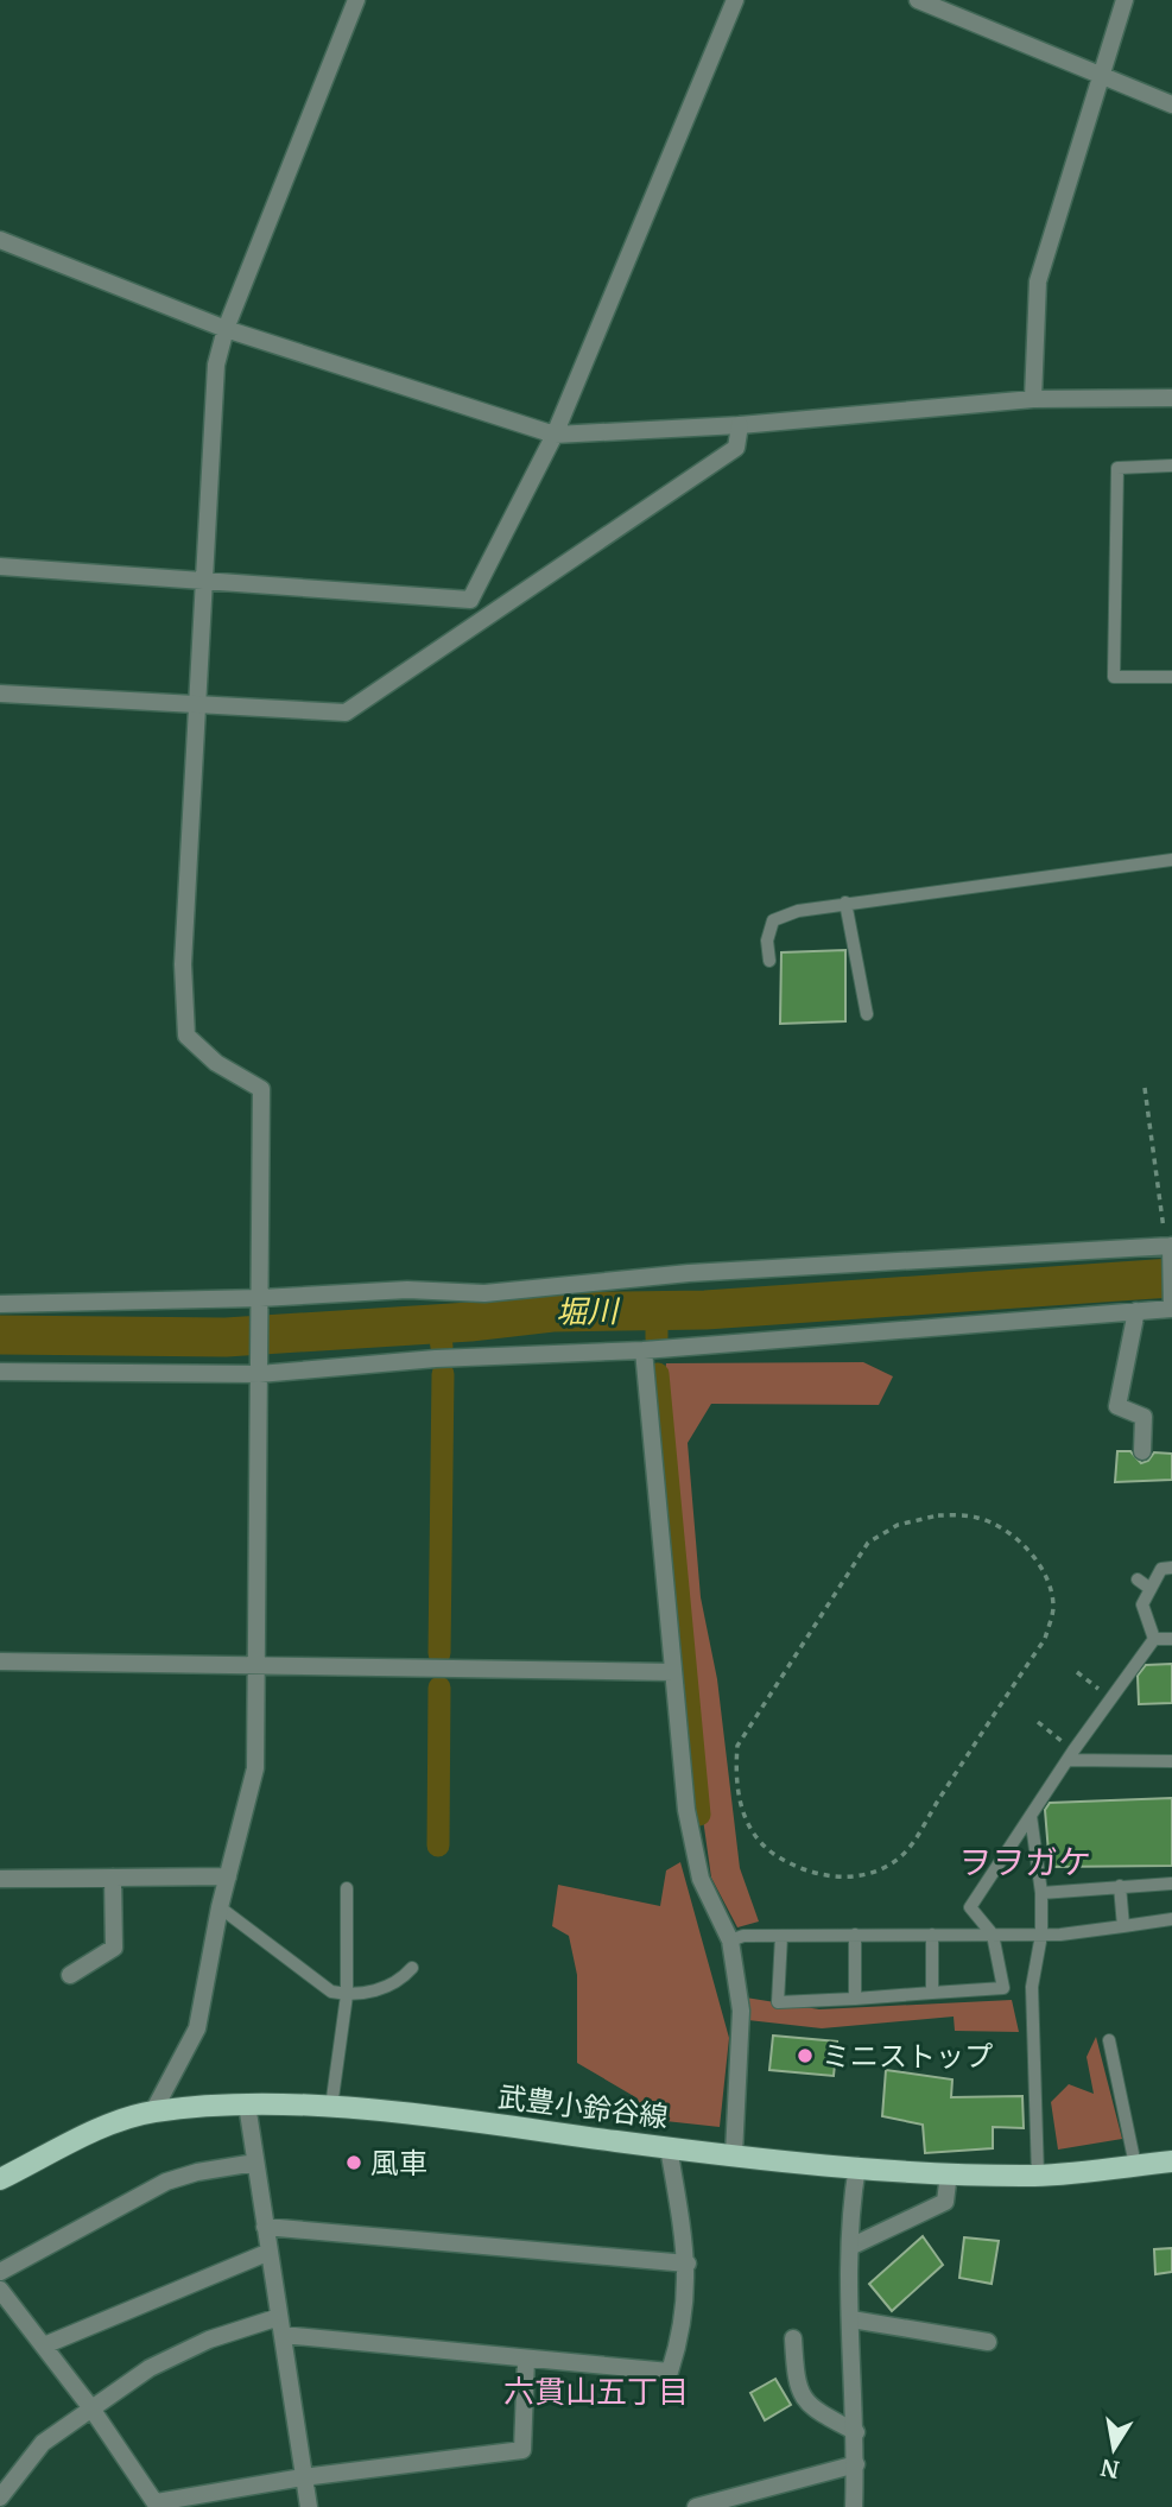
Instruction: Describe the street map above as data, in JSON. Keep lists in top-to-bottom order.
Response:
{
  "streets": {
    "main road": ["武豊小鈴谷線"]
  },
  "districts": ["ヲヲガケ", "六貫山五丁目"],
  "water": ["堀川"],
  "places": ["ミニストップ", "風車"],
  "north": "bottom"
}
